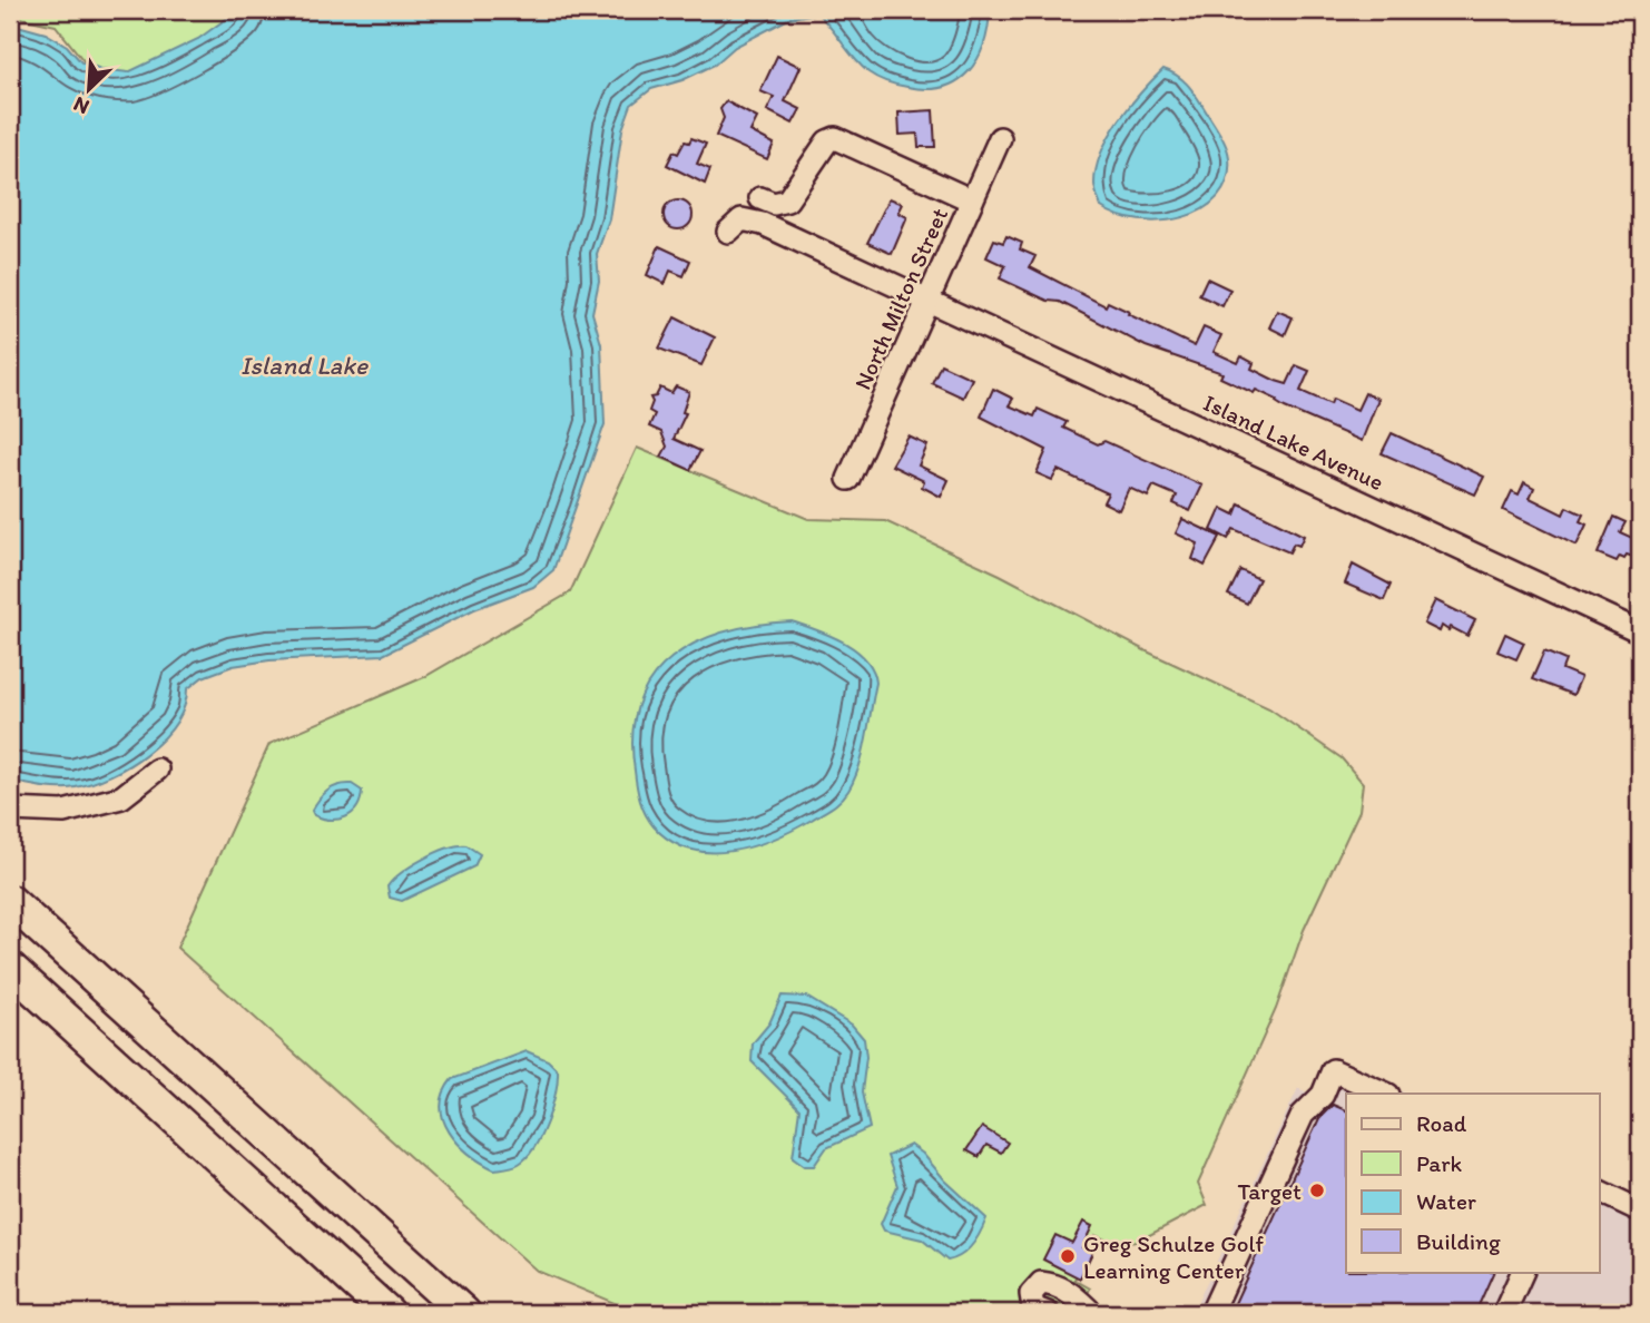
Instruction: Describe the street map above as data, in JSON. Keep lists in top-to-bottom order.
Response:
{
  "streets": {
    "street": ["North Milton Street", "Island Lake Avenue"]
  },
  "crossings": [
    ["North Milton Street", "Island Lake Avenue"]
  ],
  "water": ["Island Lake"],
  "places": ["Target", "Greg Schulze Golf Learning Center"],
  "legend": [
    "Road",
    "Park",
    "Water",
    "Building"
  ],
  "north": "bottom left"
}
